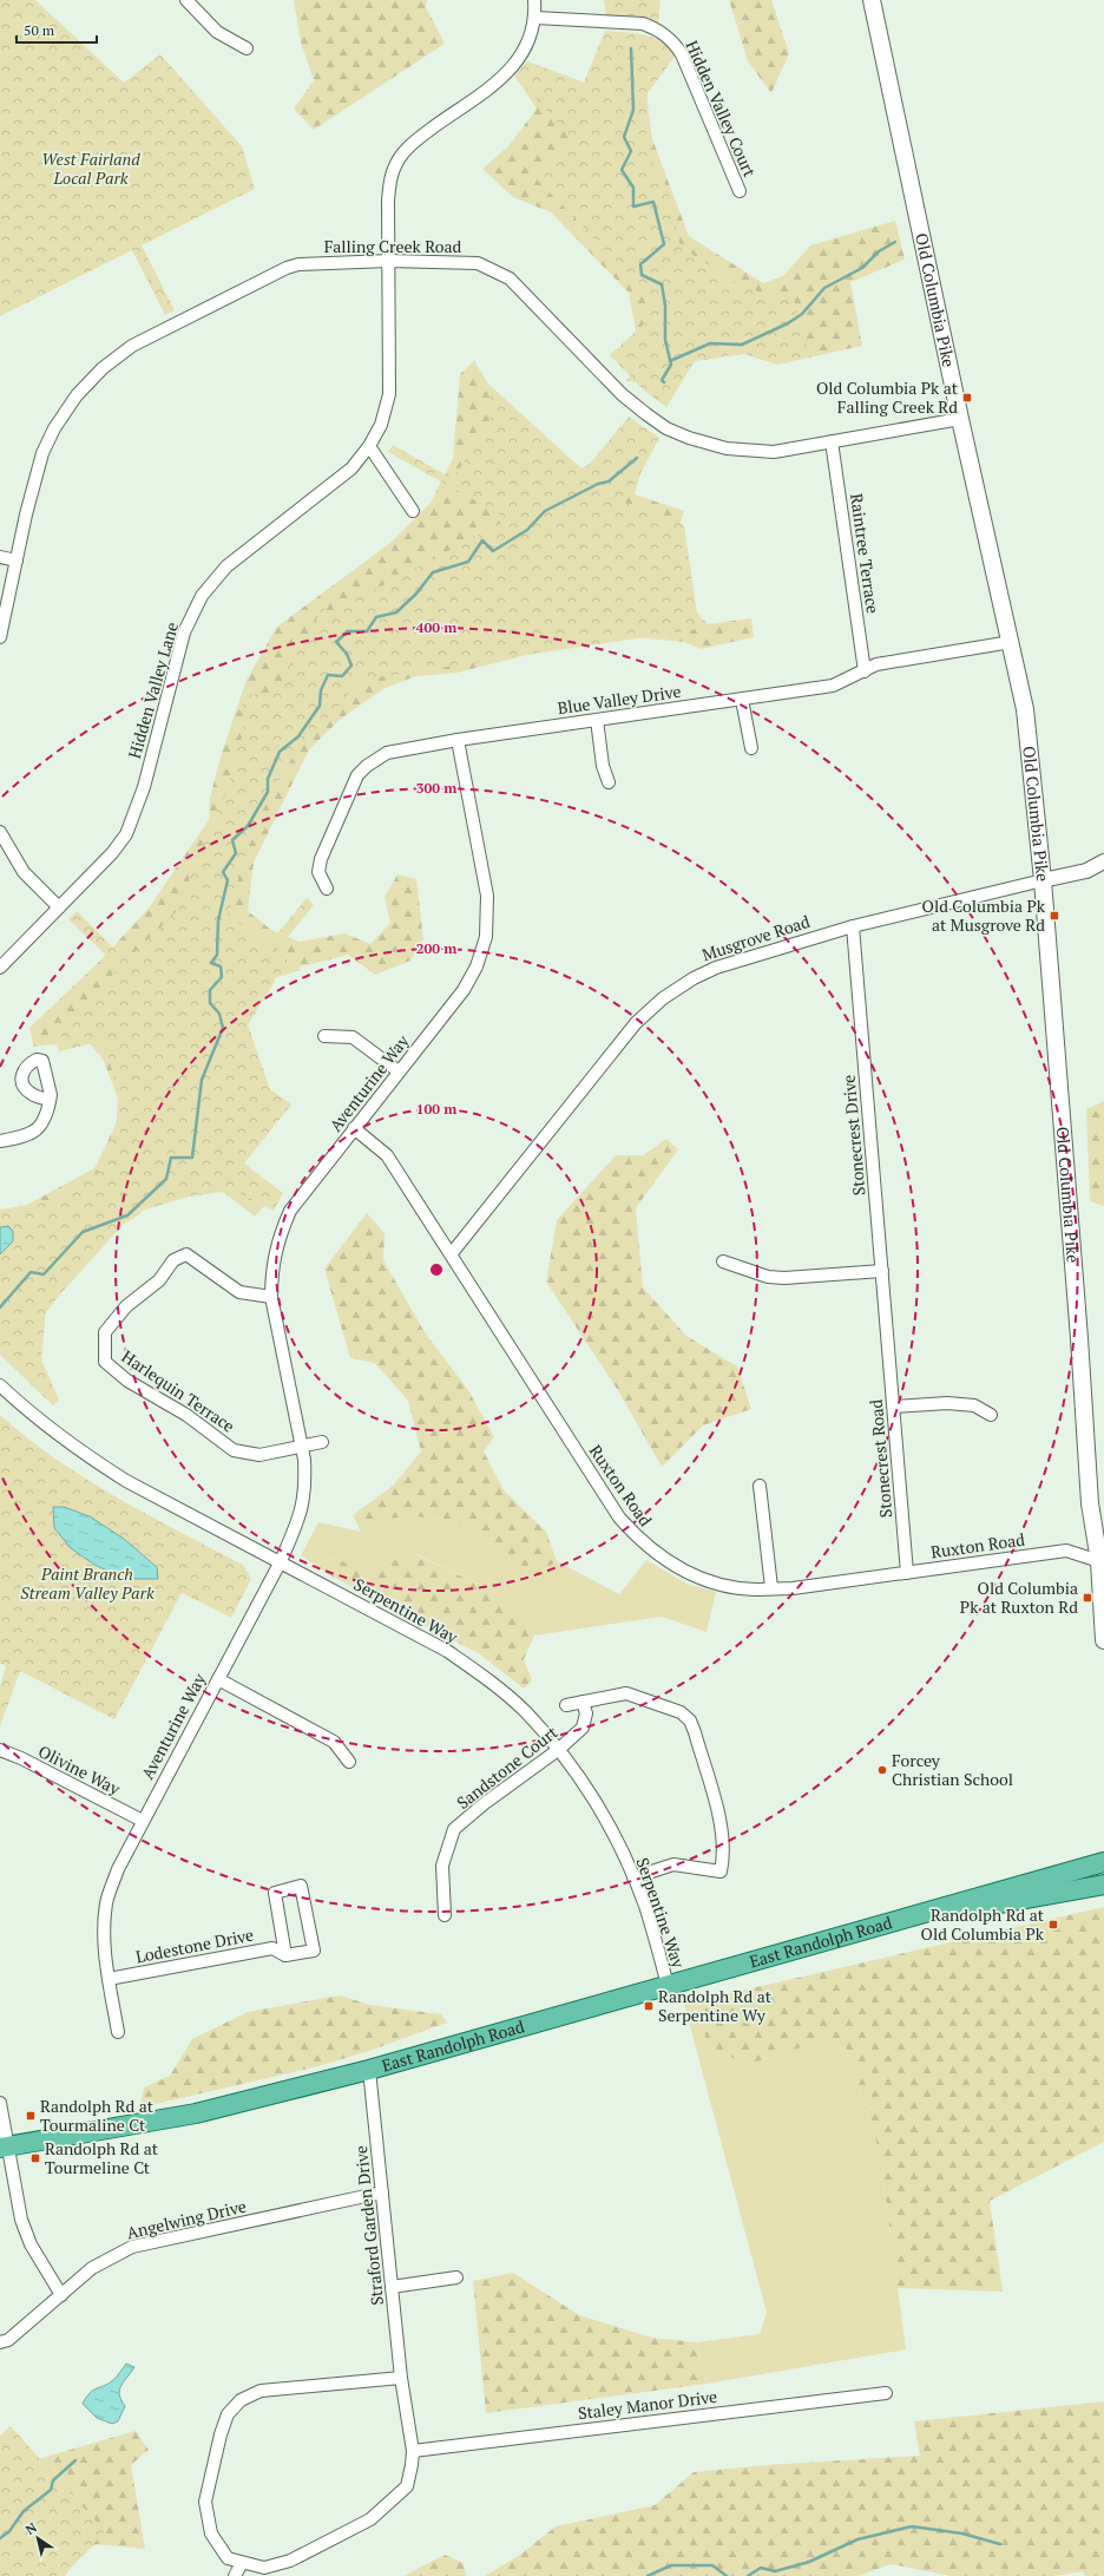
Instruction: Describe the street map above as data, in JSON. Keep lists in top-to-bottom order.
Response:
{
  "streets": {
    "main road": ["Old Columbia Pike", "East Randolph Road"],
    "street": [
      "Hidden Valley Court",
      "Falling Creek Road",
      "Raintree Terrace",
      "Hidden Valley Lane",
      "Blue Valley Drive",
      "Musgrove Road",
      "Aventurine Way",
      "Stonecrest Drive",
      "Harlequin Terrace",
      "Stonecrest Road",
      "Ruxton Road",
      "Serpentine Way",
      "Sandstone Court",
      "Olivine Way",
      "Lodestone Drive",
      "Angelwing Drive",
      "Straford Garden Drive",
      "Staley Manor Drive"
    ]
  },
  "crossings": [
    ["Hidden Valley Court", "Hidden Valley Lane"],
    ["Falling Creek Road", "Old Columbia Pike"],
    ["Falling Creek Road", "Raintree Terrace"],
    ["Falling Creek Road", "Hidden Valley Lane"],
    ["Old Columbia Pike", "Blue Valley Drive"],
    ["Old Columbia Pike", "Musgrove Road"],
    ["Old Columbia Pike", "Ruxton Road"],
    ["Raintree Terrace", "Blue Valley Drive"],
    ["Blue Valley Drive", "Aventurine Way"],
    ["Musgrove Road", "Stonecrest Drive"],
    ["Musgrove Road", "Ruxton Road"],
    ["Aventurine Way", "Harlequin Terrace"],
    ["Aventurine Way", "Ruxton Road"],
    ["Aventurine Way", "Serpentine Way"],
    ["Aventurine Way", "Olivine Way"],
    ["Aventurine Way", "Lodestone Drive"],
    ["Stonecrest Drive", "Stonecrest Road"],
    ["Stonecrest Road", "Ruxton Road"],
    ["Serpentine Way", "Sandstone Court"],
    ["Serpentine Way", "East Randolph Road"],
    ["East Randolph Road", "Straford Garden Drive"],
    ["Angelwing Drive", "Straford Garden Drive"],
    ["Straford Garden Drive", "Staley Manor Drive"]
  ],
  "parks": ["West Fairland Local Park", "Paint Branch Stream Valley Park"],
  "places": {
    "transit": [
      "Old Columbia Pk at Falling Creek Rd",
      "Old Columbia Pk at Musgrove Rd",
      "Old Columbia Pk at Ruxton Rd",
      "Randolph Rd at Old Columbia Pk",
      "Randolph Rd at Serpentine Wy",
      "Randolph Rd at Tourmaline Ct",
      "Randolph Rd at Tourmeline Ct"
    ],
    "other": ["Forcey Christian School"]
  },
  "scale_bar": "50 m",
  "north": "top left",
  "rings": [
    "400 m",
    "300 m",
    "200 m",
    "100 m"
  ]
}
